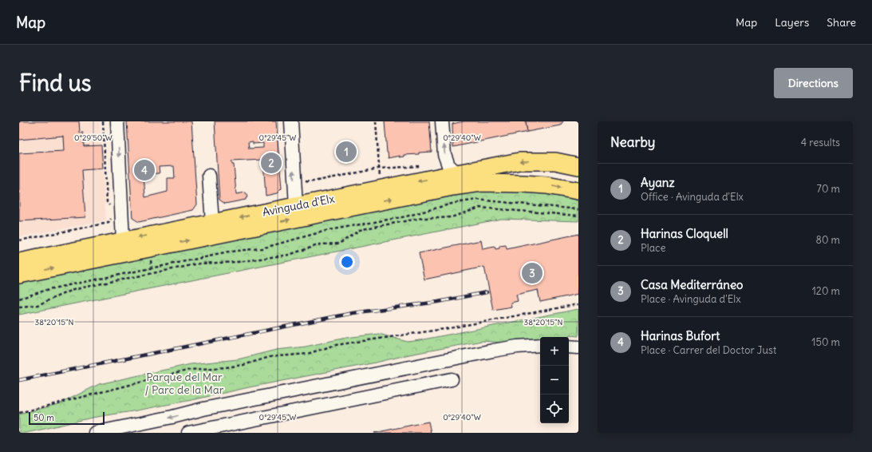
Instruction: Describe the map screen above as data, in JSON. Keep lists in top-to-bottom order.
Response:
{
  "streets": {
    "main road": ["Avinguda d'Elx"]
  },
  "parks": ["Parque del Mar / Parc de la Mar"],
  "scale_bar": "50 m",
  "page": {
    "header": "Map",
    "nav": ["Map", "Layers", "Share"],
    "buttons": "Directions",
    "title": "Find us",
    "heading": ["Nearby", "4 results"],
    "pins": [
      "1",
      "2",
      "4",
      "3"
    ],
    "list": [
      {
        "mark": "1",
        "name": "Ayanz",
        "note": "Office · Avinguda d'Elx",
        "value": "70 m"
      },
      {
        "mark": "2",
        "name": "Harinas Cloquell",
        "note": "Place",
        "value": "80 m"
      },
      {
        "mark": "3",
        "name": "Casa Mediterráneo",
        "note": "Place · Avinguda d'Elx",
        "value": "120 m"
      },
      {
        "mark": "4",
        "name": "Harinas Bufort",
        "note": "Place · Carrer del Doctor Just",
        "value": "150 m"
      }
    ],
    "map_buttons": ["+", "−"],
    "scale": "50 m"
  },
  "coordinates": [
    "0°29'50\"W",
    "0°29'45\"W",
    "0°29'40\"W",
    "38°20'15\"N"
  ]
}
